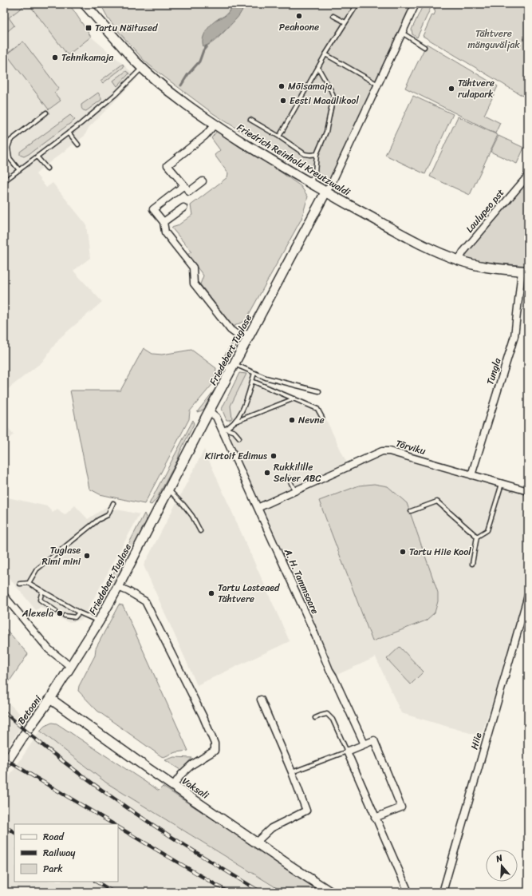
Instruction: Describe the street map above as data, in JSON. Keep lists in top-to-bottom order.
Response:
{
  "streets": {
    "street": [
      "Friedrich Reinhold Kreutzwaldi",
      "Laulupeo pst",
      "Friedebert Tuglase",
      "Tungla",
      "Tõrviku",
      "A. H. Tammsaare",
      "Betooni",
      "Hiie",
      "Vaksali"
    ]
  },
  "crossings": [
    ["Friedrich Reinhold Kreutzwaldi", "Laulupeo pst"],
    ["Friedrich Reinhold Kreutzwaldi", "Friedebert Tuglase"],
    ["Friedrich Reinhold Kreutzwaldi", "Tungla"],
    ["Friedebert Tuglase", "A. H. Tammsaare"],
    ["Friedebert Tuglase", "Betooni"],
    ["Friedebert Tuglase", "Vaksali"],
    ["Tungla", "Tõrviku"],
    ["Tõrviku", "A. H. Tammsaare"],
    ["Betooni", "Vaksali"]
  ],
  "parks": ["Tähtvere mänguväljak"],
  "places": {
    "other": [
      "Peahoone",
      "Tehnikamaja",
      "Mõisamaja",
      "Tähtvere rulapark",
      "Eesti Maaülikool",
      "Nevne",
      "Kiirtoit Edimus",
      "Rukkilille Selver ABC",
      "Tartu Hiie Kool",
      "Tuglase Rimi mini",
      "Tartu Lasteaed Tähtvere",
      "Alexela"
    ],
    "transit": ["Tartu Näitused"]
  },
  "legend": ["Road", "Railway", "Park"],
  "north": "top"
}
